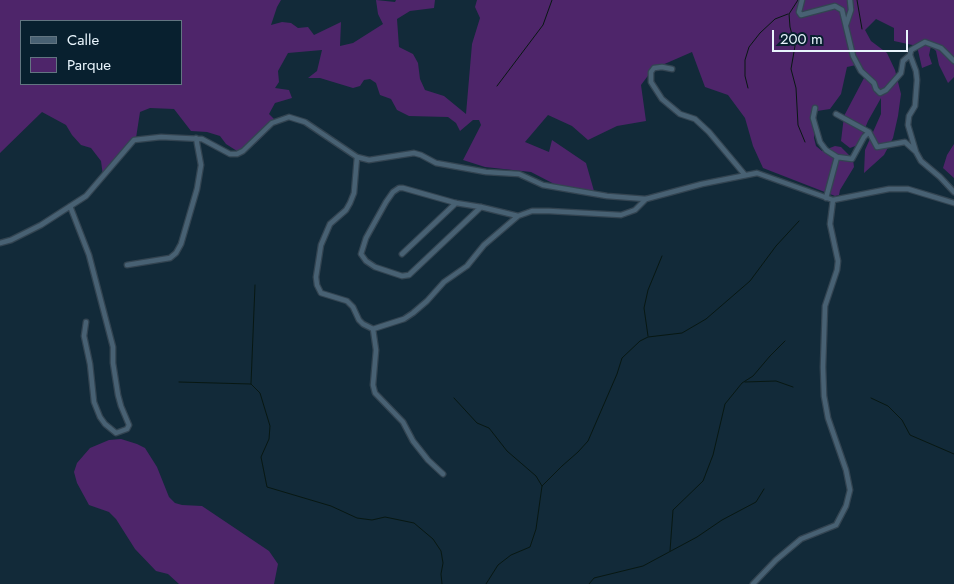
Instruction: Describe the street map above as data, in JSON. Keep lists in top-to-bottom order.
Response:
{
  "legend": ["Calle", "Parque"],
  "scale_bar": "200 m"
}
